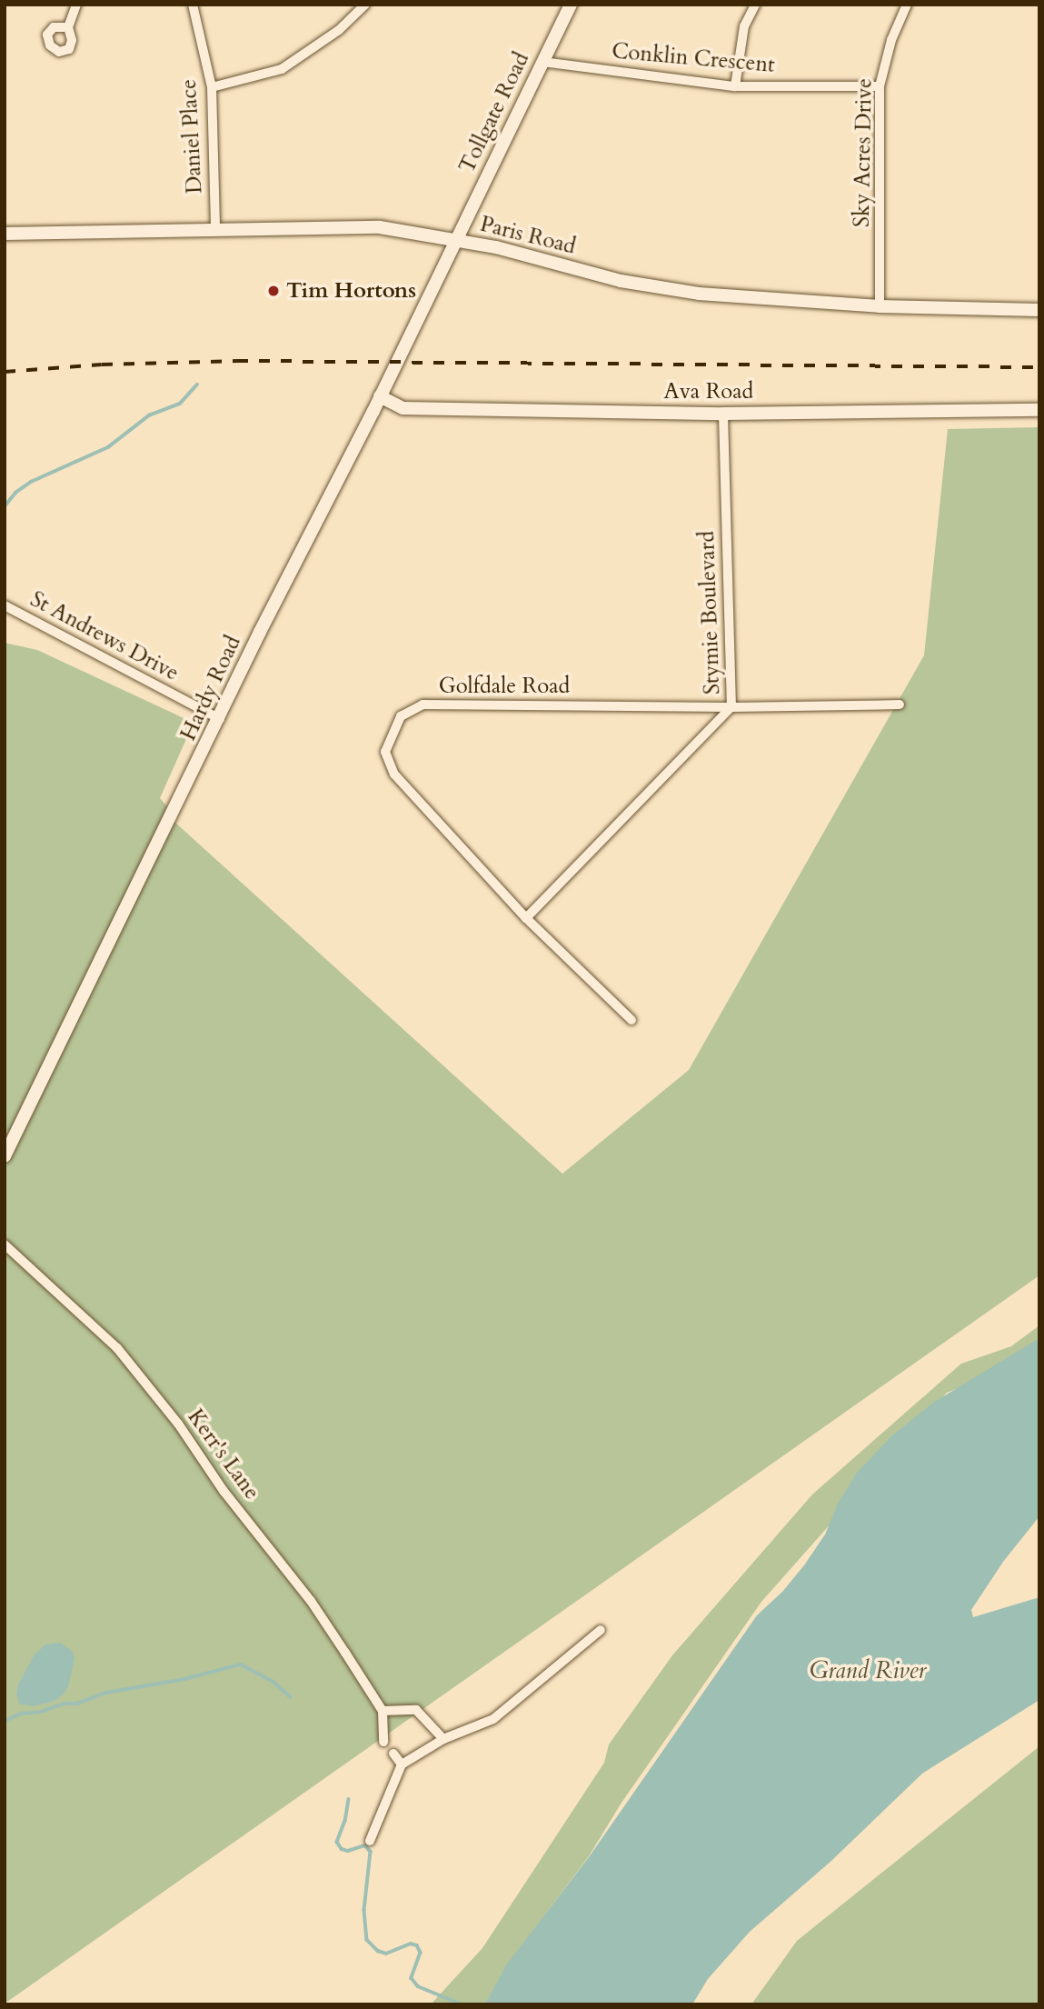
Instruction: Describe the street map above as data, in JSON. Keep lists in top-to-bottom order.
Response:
{
  "streets": {
    "main road": [
      "Tollgate Road",
      "Paris Road",
      "Ava Road",
      "Hardy Road"
    ],
    "street": [
      "Conklin Crescent",
      "Daniel Place",
      "Sky Acres Drive",
      "Stymie Boulevard",
      "St Andrews Drive",
      "Golfdale Road",
      "Kerr's Lane"
    ]
  },
  "crossings": [
    ["Conklin Crescent", "Tollgate Road"],
    ["Conklin Crescent", "Sky Acres Drive"],
    ["Tollgate Road", "Paris Road"],
    ["Tollgate Road", "Hardy Road"],
    ["Daniel Place", "Paris Road"],
    ["Sky Acres Drive", "Paris Road"],
    ["Paris Road", "Hardy Road"],
    ["Ava Road", "Stymie Boulevard"],
    ["Ava Road", "Hardy Road"],
    ["Stymie Boulevard", "Golfdale Road"],
    ["St Andrews Drive", "Hardy Road"]
  ],
  "water": ["Grand River"],
  "places": ["Tim Hortons"]
}
